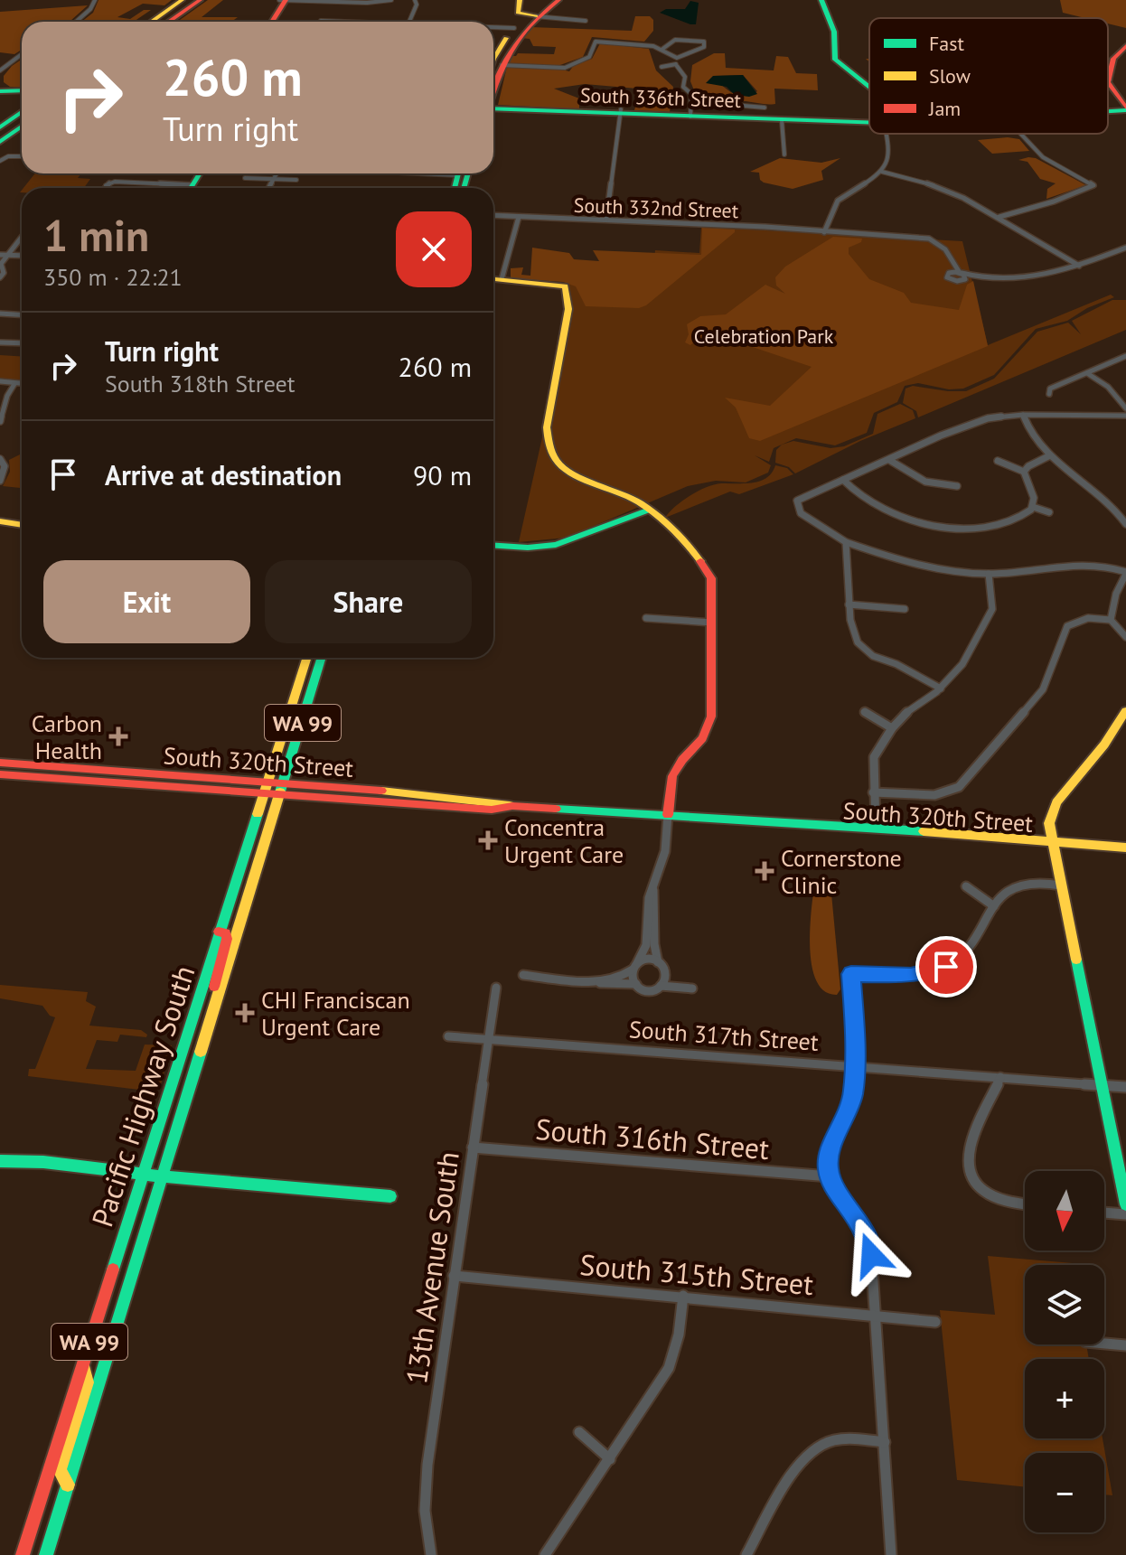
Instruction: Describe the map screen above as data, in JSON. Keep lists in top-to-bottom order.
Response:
{
  "streets": {
    "main road": [
      "South 336th Street",
      "WA 99",
      "South 320th Street",
      "Pacific Highway South"
    ],
    "street": [
      "South 332nd Street",
      "South 317th Street",
      "South 316th Street",
      "13th Avenue South",
      "South 315th Street"
    ]
  },
  "crossings": [
    ["South 320th Street", "Pacific Highway South"],
    ["South 317th Street", "13th Avenue South"],
    ["South 316th Street", "13th Avenue South"],
    ["13th Avenue South", "South 315th Street"]
  ],
  "parks": ["Celebration Park"],
  "places": {
    "health": [
      "Carbon Health",
      "Concentra Urgent Care",
      "Cornerstone Clinic",
      "CHI Franciscan Urgent Care"
    ]
  },
  "legend": ["Fast", "Slow", "Jam"],
  "north": "bottom",
  "page": {
    "turn": ["260 m", "Turn right"],
    "heading": ["1 min", "350 m · 22:21"],
    "list": [
      {
        "name": "Turn right",
        "note": "South 318th Street",
        "value": "260 m"
      },
      {
        "name": "Arrive at destination",
        "value": "90 m"
      }
    ],
    "buttons": ["Exit", "Share"],
    "map_buttons": ["+", "−"]
  }
}
